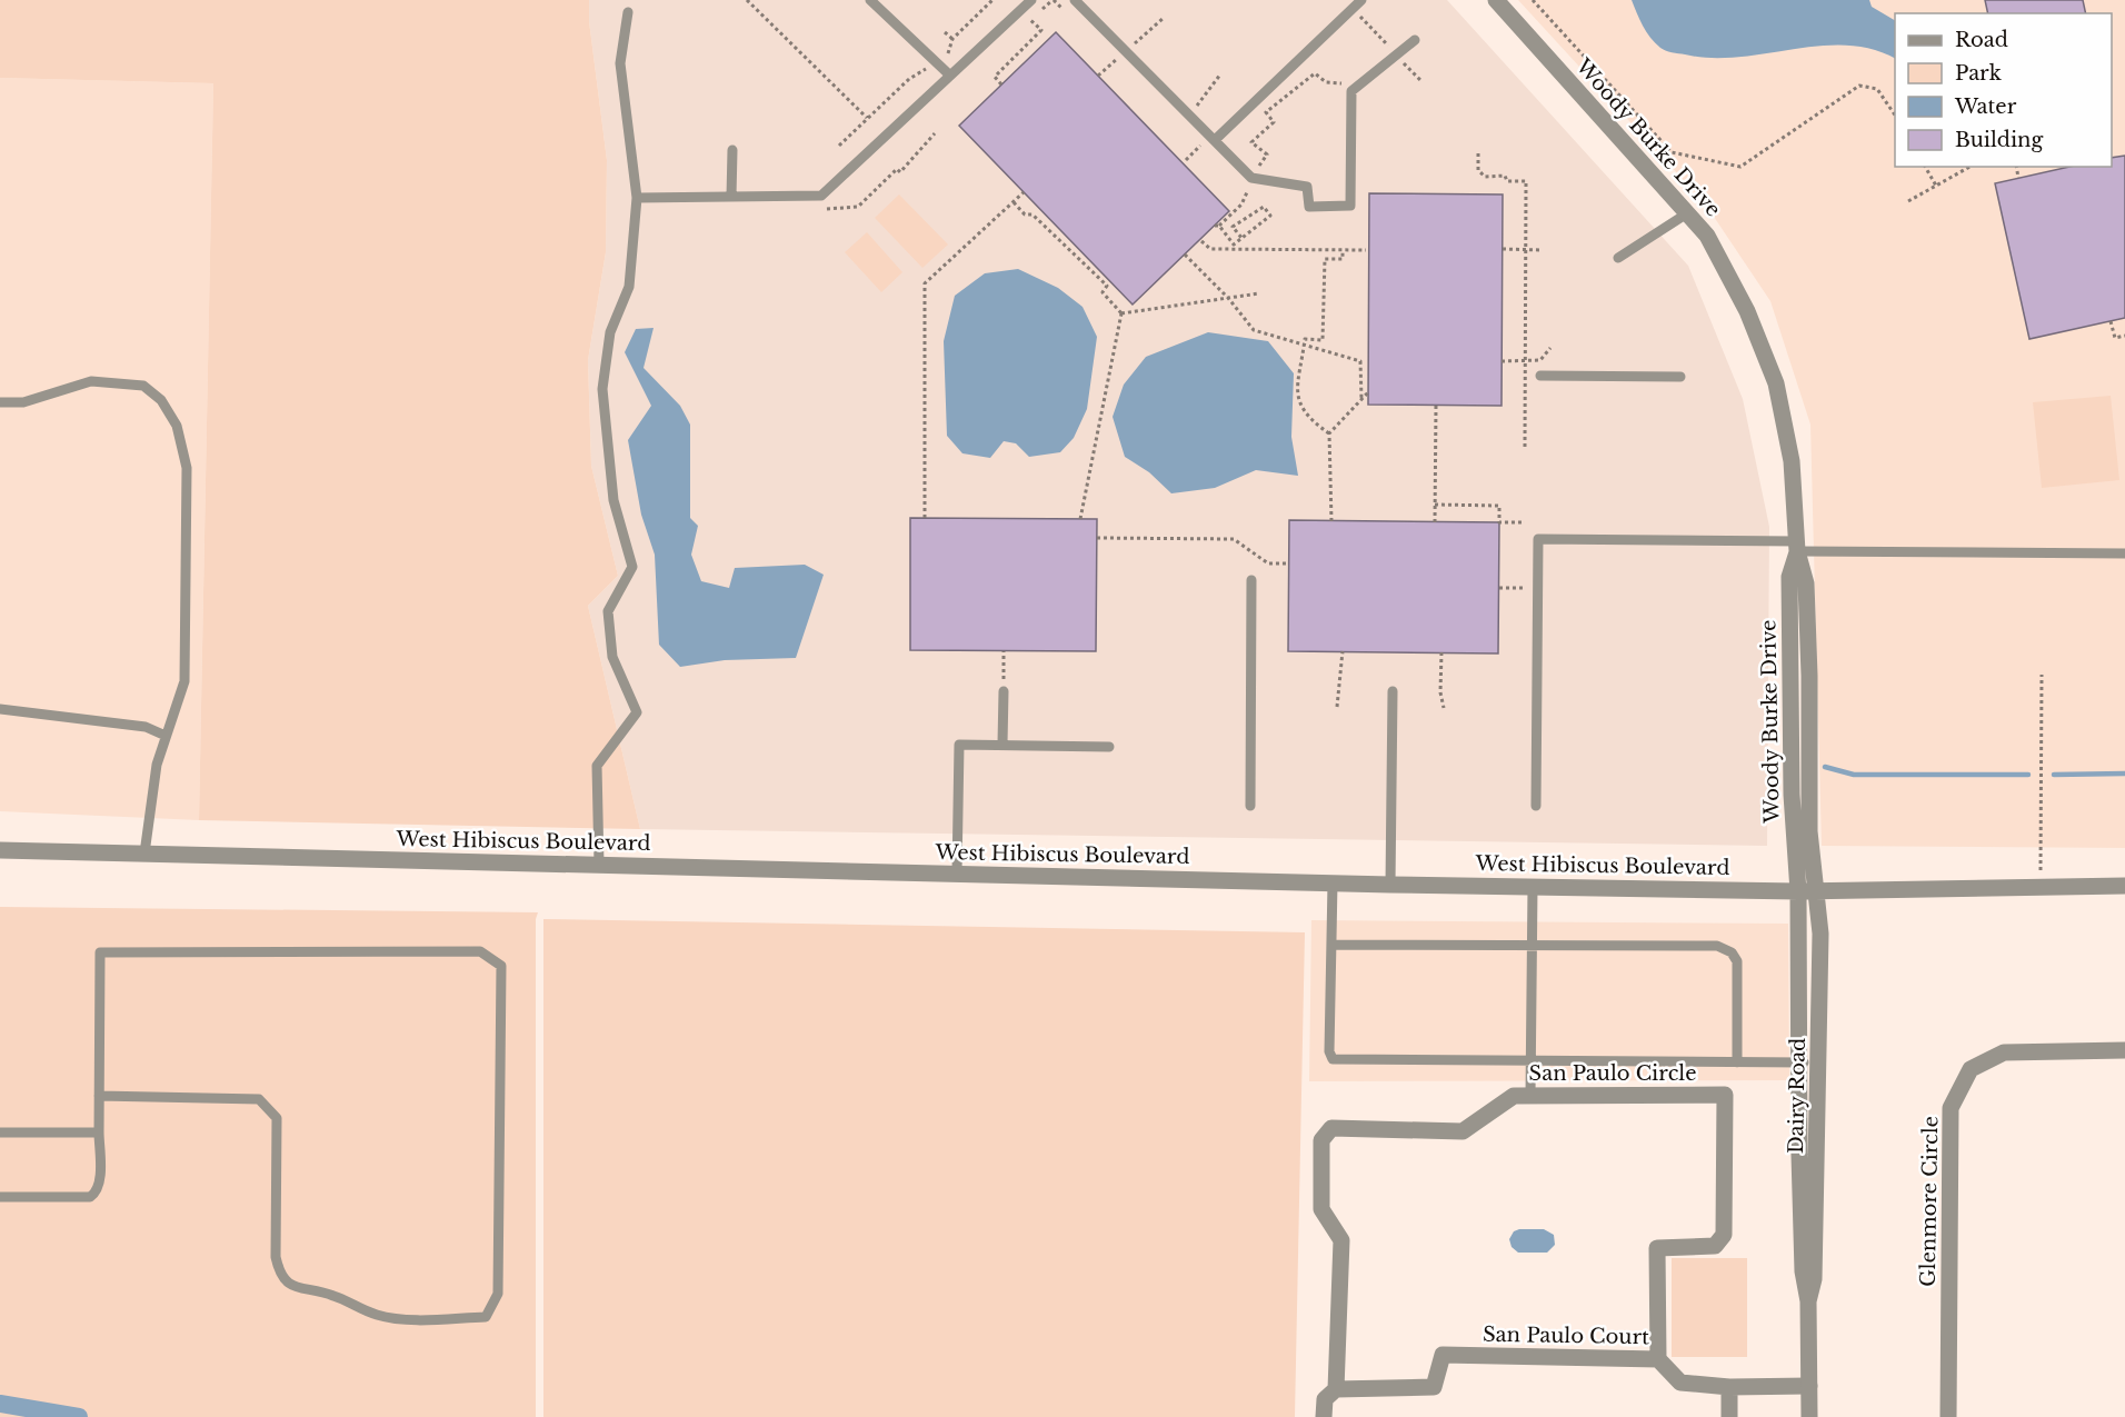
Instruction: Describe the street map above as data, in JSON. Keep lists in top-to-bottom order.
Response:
{
  "streets": {
    "street": [
      "Woody Burke Drive",
      "West Hibiscus Boulevard",
      "San Paulo Circle",
      "Dairy Road",
      "Glenmore Circle",
      "San Paulo Court"
    ]
  },
  "crossings": [
    ["Woody Burke Drive", "West Hibiscus Boulevard"],
    ["Woody Burke Drive", "Dairy Road"],
    ["West Hibiscus Boulevard", "Dairy Road"],
    ["San Paulo Circle", "San Paulo Court"],
    ["Dairy Road", "San Paulo Court"]
  ],
  "legend": [
    "Road",
    "Park",
    "Water",
    "Building"
  ]
}
